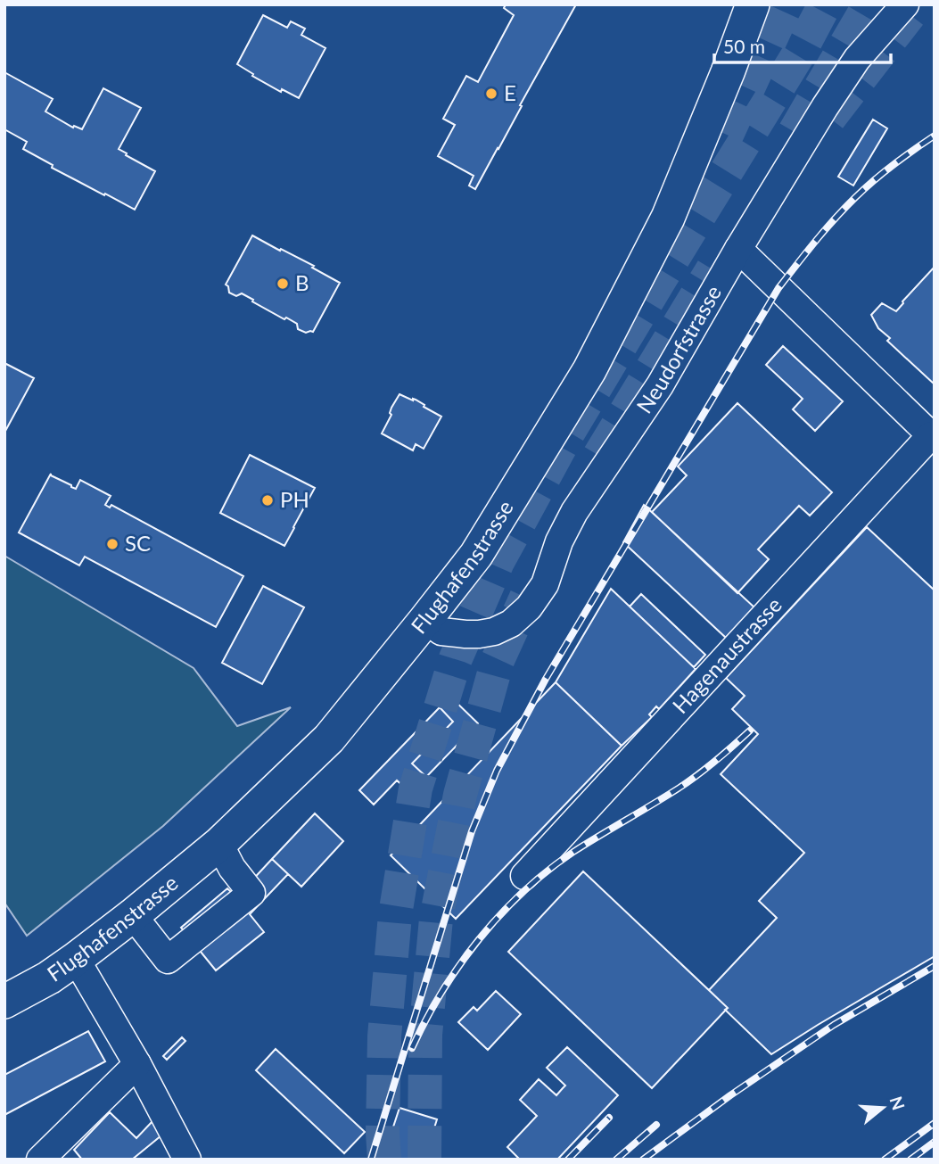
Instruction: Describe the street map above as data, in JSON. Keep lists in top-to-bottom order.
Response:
{
  "streets": {
    "main road": ["Flughafenstrasse"],
    "street": ["Neudorfstrasse", "Hagenaustrasse"]
  },
  "crossings": [
    ["Neudorfstrasse", "Flughafenstrasse"],
    ["Neudorfstrasse", "Hagenaustrasse"]
  ],
  "places": [
    "E",
    "B",
    "PH",
    "SC"
  ],
  "scale_bar": "50 m",
  "north": "right"
}
